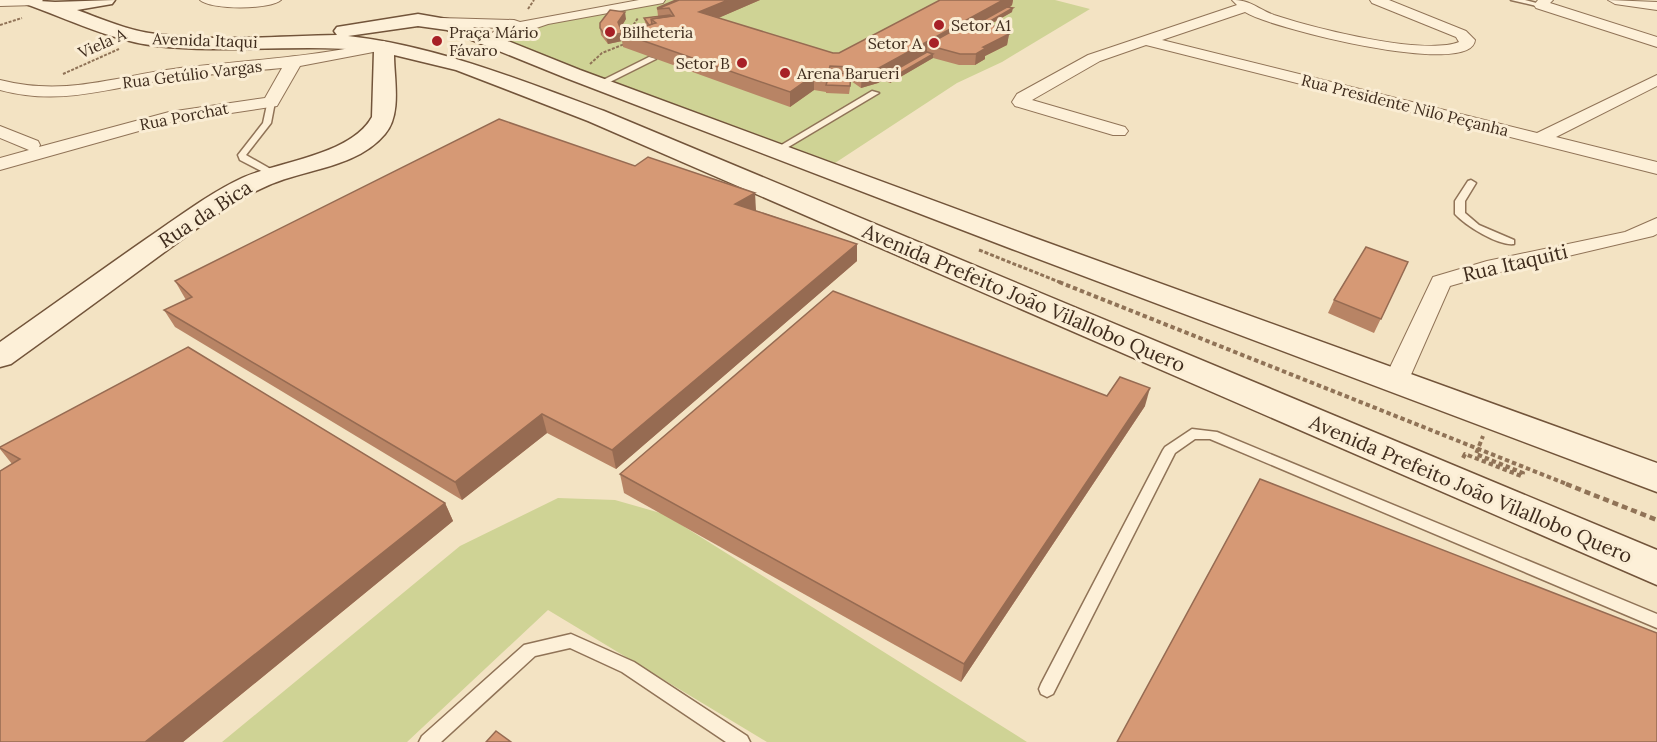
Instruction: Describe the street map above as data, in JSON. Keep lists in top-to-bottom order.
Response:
{
  "streets": {
    "main road": ["Avenida Itaqui", "Rua da Bica", "Avenida Prefeito João Vilallobo Quero"],
    "street": [
      "Rua Getúlio Vargas",
      "Rua Presidente Nilo Peçanha",
      "Rua Porchat",
      "Rua Itaquiti"
    ],
    "path": ["Viela A"]
  },
  "crossings": [
    ["Avenida Itaqui", "Viela A"],
    ["Avenida Itaqui", "Rua Getúlio Vargas"],
    ["Avenida Itaqui", "Rua da Bica"],
    ["Avenida Itaqui", "Avenida Prefeito João Vilallobo Quero"],
    ["Rua Getúlio Vargas", "Rua da Bica"],
    ["Rua Getúlio Vargas", "Avenida Prefeito João Vilallobo Quero"],
    ["Rua da Bica", "Avenida Prefeito João Vilallobo Quero"]
  ],
  "places": [
    "Setor A1",
    "Bilheteria",
    "Praça Mário Fávaro",
    "Setor A",
    "Setor B",
    "Arena Barueri"
  ]
}
